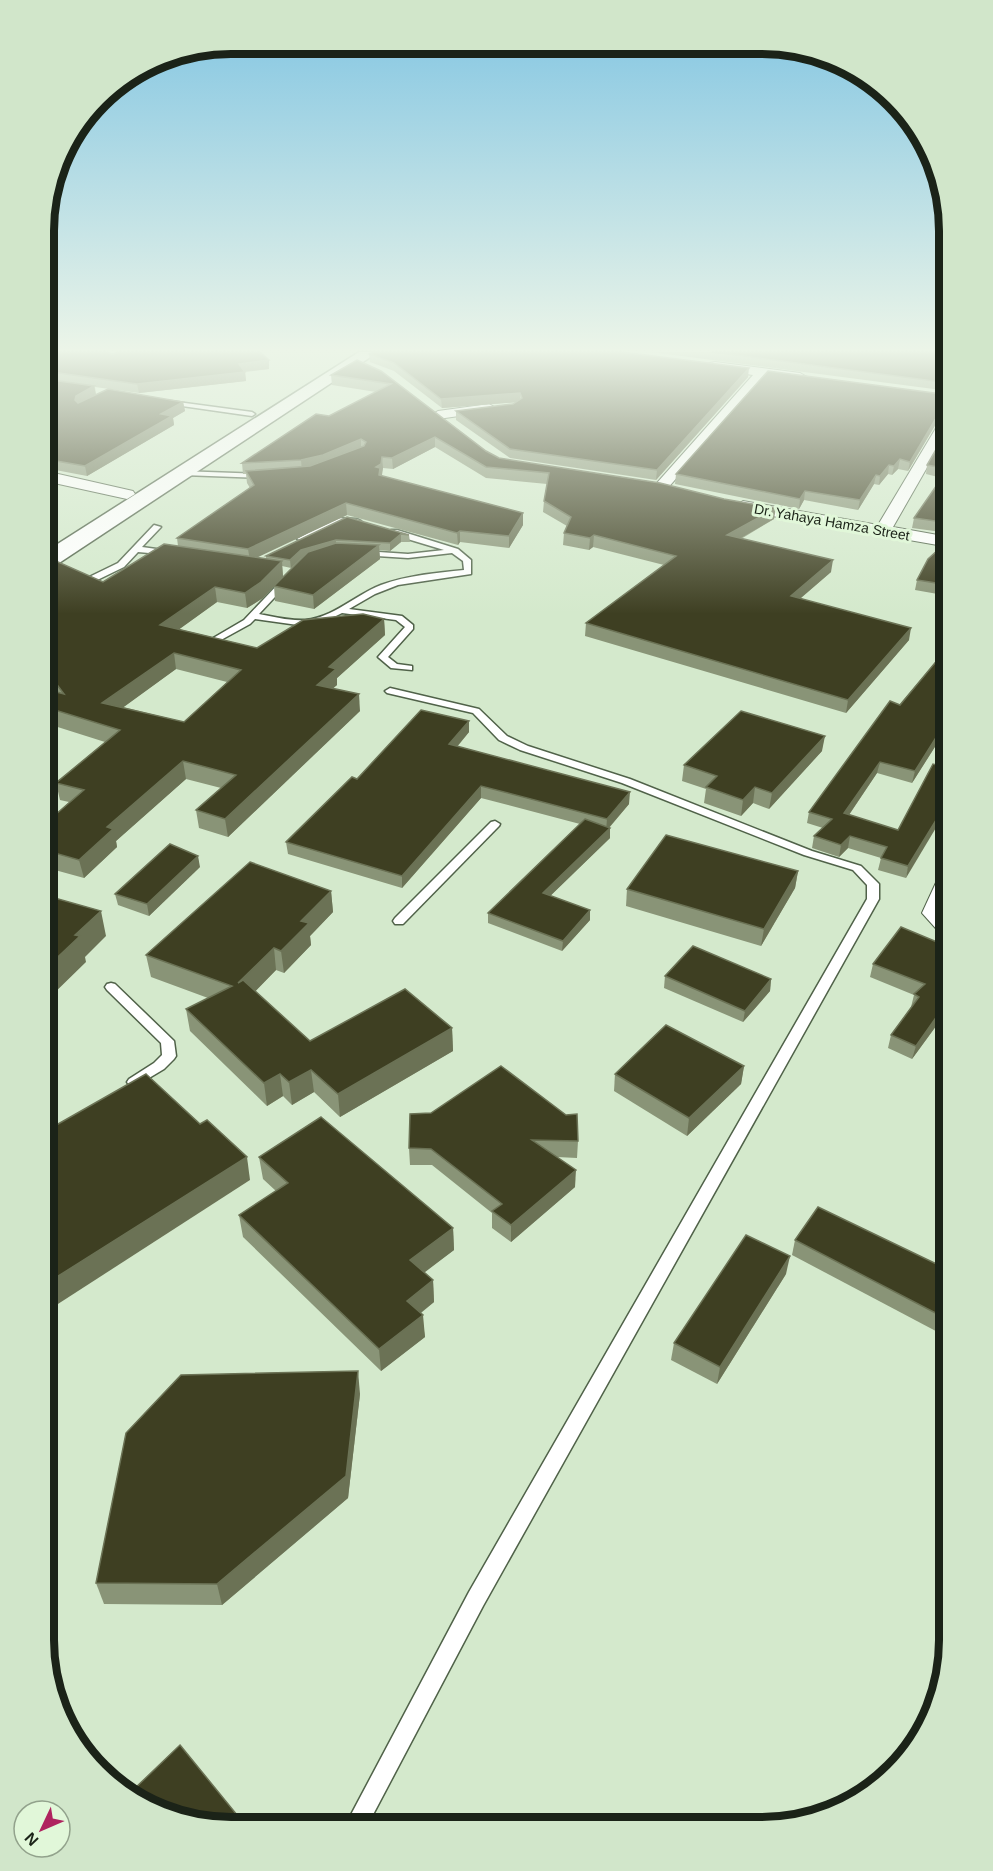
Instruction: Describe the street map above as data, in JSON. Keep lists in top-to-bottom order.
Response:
{
  "streets": {
    "street": ["Dr. Yahaya Hamza Street"]
  },
  "north": "bottom left"
}
